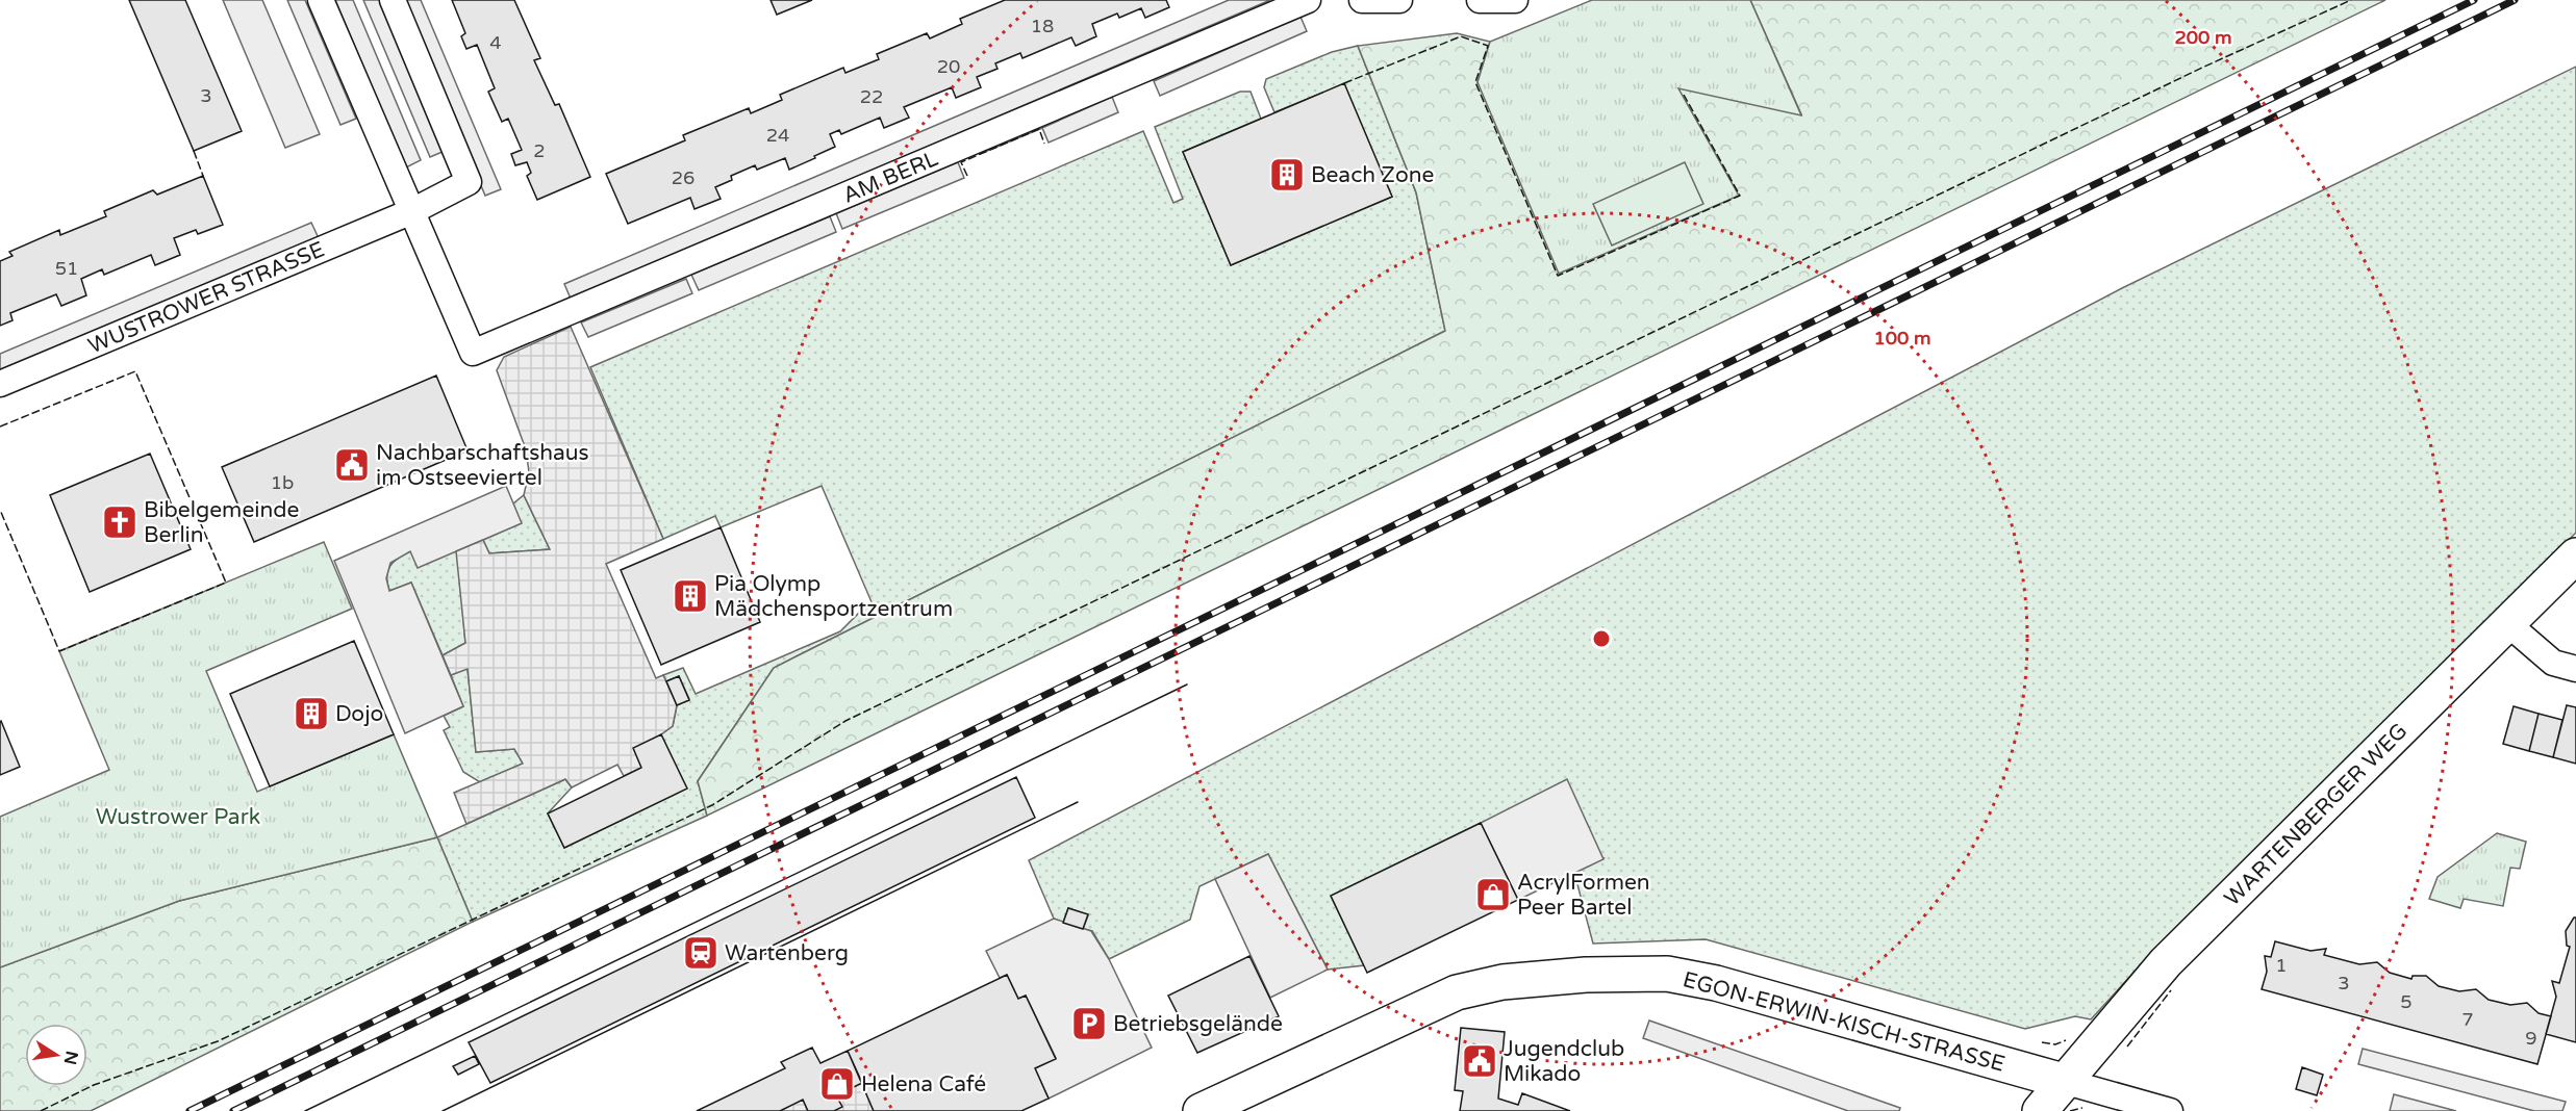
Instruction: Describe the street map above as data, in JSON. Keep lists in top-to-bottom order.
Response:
{
  "streets": {
    "street": [
      "AM BERL",
      "WUSTROWER STRASSE",
      "WARTENBERGER WEG",
      "EGON-ERWIN-KISCH-STRASSE"
    ]
  },
  "crossings": [
    ["AM BERL", "WUSTROWER STRASSE"],
    ["WARTENBERGER WEG", "EGON-ERWIN-KISCH-STRASSE"]
  ],
  "parks": ["Wustrower Park"],
  "places": {
    "building": ["Beach Zone", "Pia Olymp Mädchensportzentrum", "Dojo"],
    "public building": ["Nachbarschaftshaus im Ostseeviertel", "Jugendclub Mikado"],
    "church": ["Bibelgemeinde Berlin"],
    "shop": ["AcrylFormen Peer Bartel", "Helena Café"],
    "station": ["Wartenberg"],
    "parking": ["Betriebsgelände"]
  },
  "house_numbers": [
    "18",
    "4",
    "20",
    "3",
    "22",
    "24",
    "2",
    "26",
    "51",
    "1b",
    "1",
    "3",
    "5",
    "7",
    "9"
  ],
  "north": "right",
  "rings": ["200 m", "100 m"]
}
